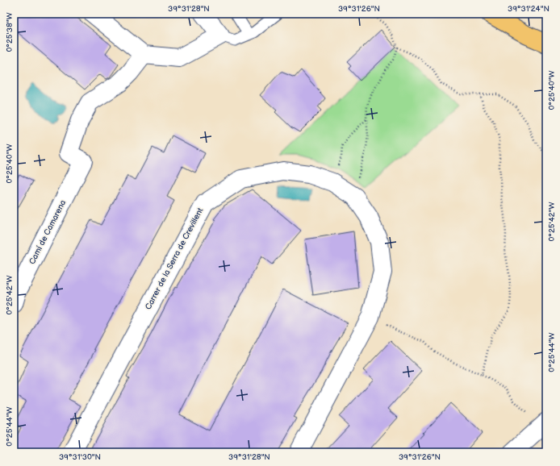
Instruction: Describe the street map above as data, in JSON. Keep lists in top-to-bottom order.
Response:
{
  "streets": {
    "street": ["Camí de Camarena", "Carrer de la Serra de Crevillent"]
  },
  "coordinates": [
    "39°31'28\"N",
    "39°31'26\"N",
    "39°31'24\"N",
    "0°25'38\"W",
    "0°25'40\"W",
    "0°25'42\"W",
    "0°25'44\"W",
    "39°31'30\"N"
  ]
}
